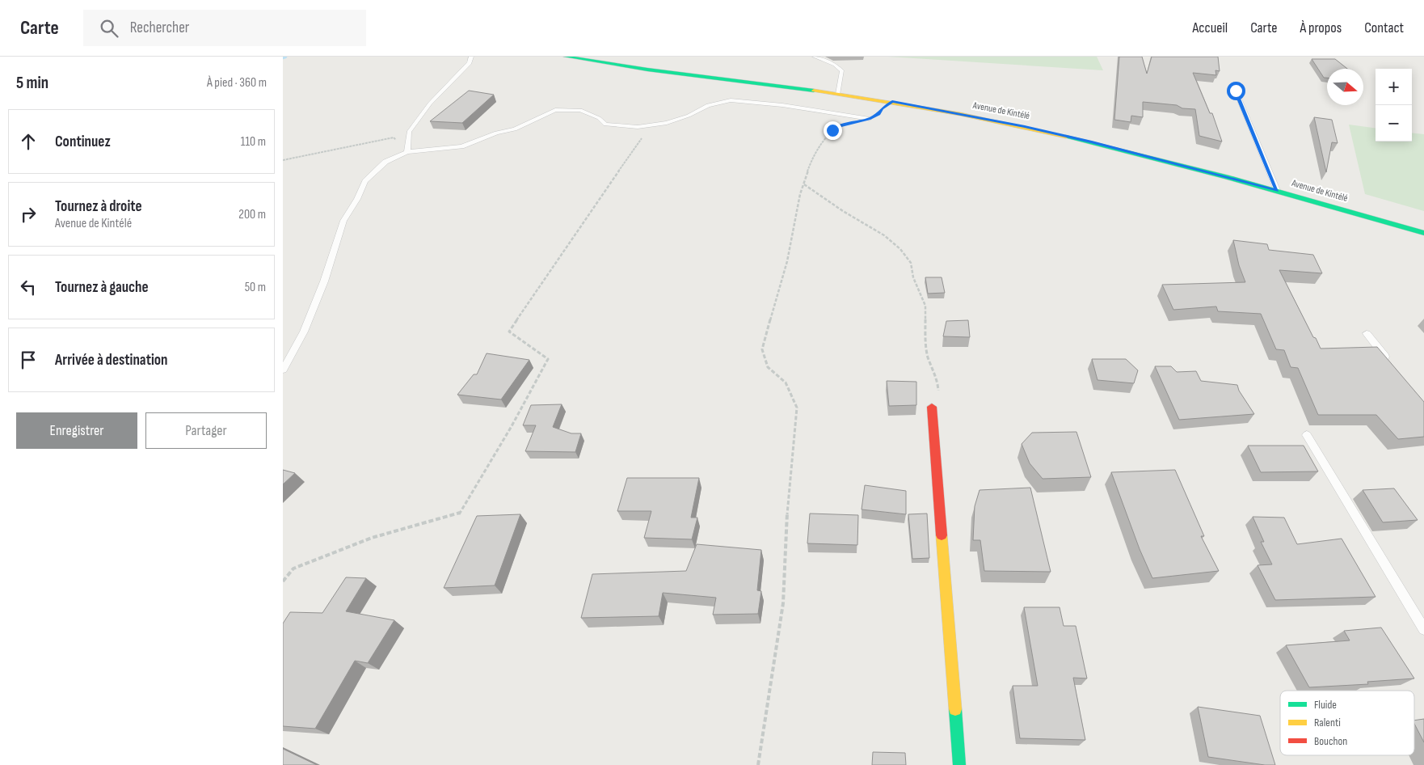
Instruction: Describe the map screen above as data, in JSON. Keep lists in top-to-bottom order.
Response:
{
  "streets": {
    "main road": ["Avenue de Kintélé"]
  },
  "legend": ["Fluide", "Ralenti", "Bouchon"],
  "north": "right",
  "page": {
    "header": "Carte",
    "search": "Rechercher",
    "nav": [
      "Accueil",
      "Carte",
      "À propos",
      "Contact"
    ],
    "heading": ["5 min", "À pied · 360 m"],
    "map_buttons": ["+", "−"],
    "list": [
      ["Continuez", "110 m"],
      ["Tournez à droite", "Avenue de Kintélé", "200 m"],
      ["Tournez à gauche", "50 m"],
      "Arrivée à destination"
    ],
    "buttons": ["Enregistrer", "Partager"]
  }
}
